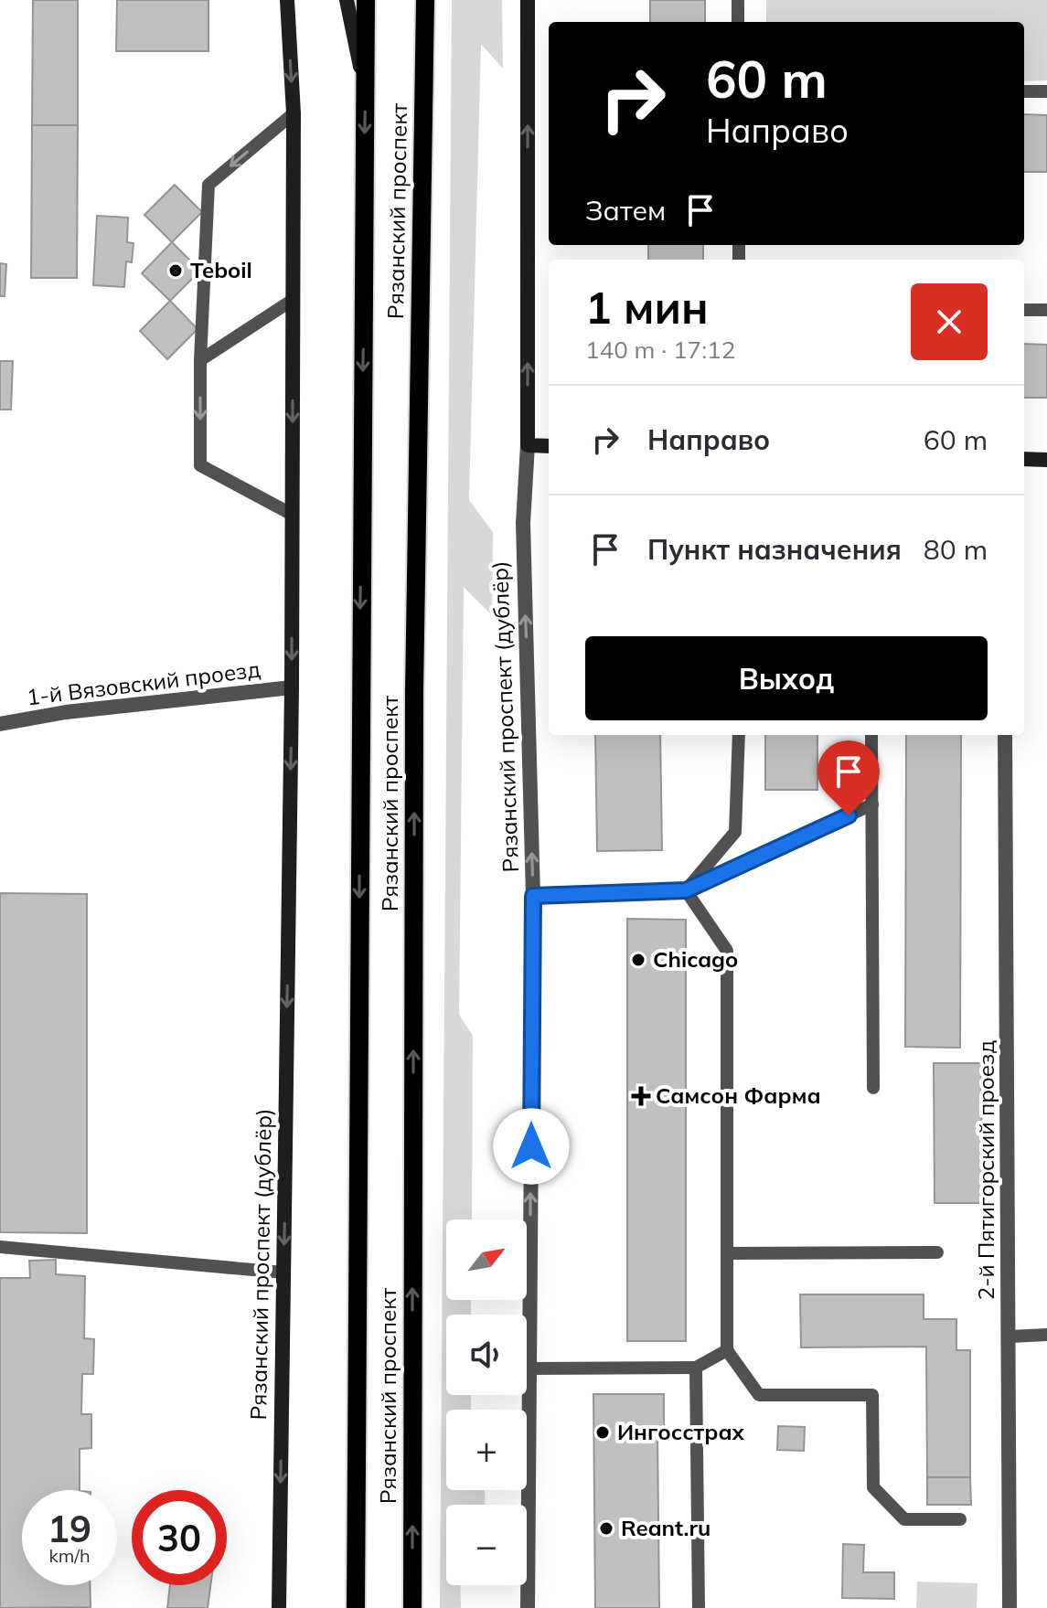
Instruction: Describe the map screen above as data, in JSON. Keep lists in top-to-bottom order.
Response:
{
  "streets": {
    "main road": ["Рязанский проспект"],
    "street": ["1-й Вязовский проезд", "Рязанский проспект (дублёр)", "2-й Пятигорский проезд"]
  },
  "crossings": [
    ["1-й Вязовский проезд", "Рязанский проспект (дублёр)"]
  ],
  "places": {
    "other": [
      "Teboil",
      "Chicago",
      "Ингосстрах",
      "Reant.ru"
    ],
    "health": ["Самсон Фарма"]
  },
  "north": "top right",
  "page": {
    "turn": ["60 m", "Направо"],
    "then": "Затем",
    "heading": ["1 мин", "140 m · 17:12"],
    "list": [
      {
        "name": "Направо",
        "value": "60 m"
      },
      {
        "name": "Пункт назначения",
        "value": "80 m"
      }
    ],
    "buttons": "Выход",
    "map_buttons": ["+", "−"],
    "speed": "19 km/h",
    "limit": "30"
  }
}
